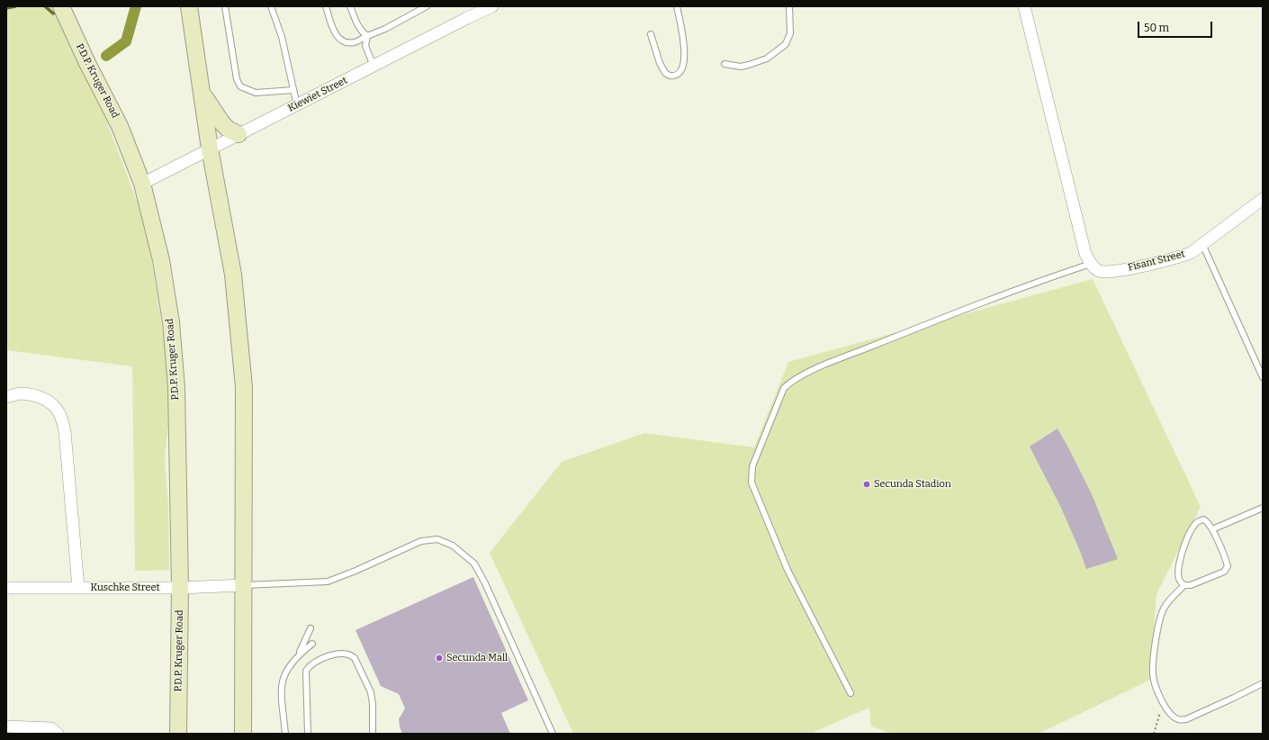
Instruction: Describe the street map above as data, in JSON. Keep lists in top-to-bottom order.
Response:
{
  "streets": {
    "street": [
      "P.D.P. Kruger Road",
      "Kiewiet Street",
      "Fisant Street",
      "Kuschke Street"
    ]
  },
  "crossings": [
    ["P.D.P. Kruger Road", "Kiewiet Street"],
    ["P.D.P. Kruger Road", "Kuschke Street"]
  ],
  "places": ["Secunda Stadion", "Secunda Mall"],
  "scale_bar": "50 m"
}
